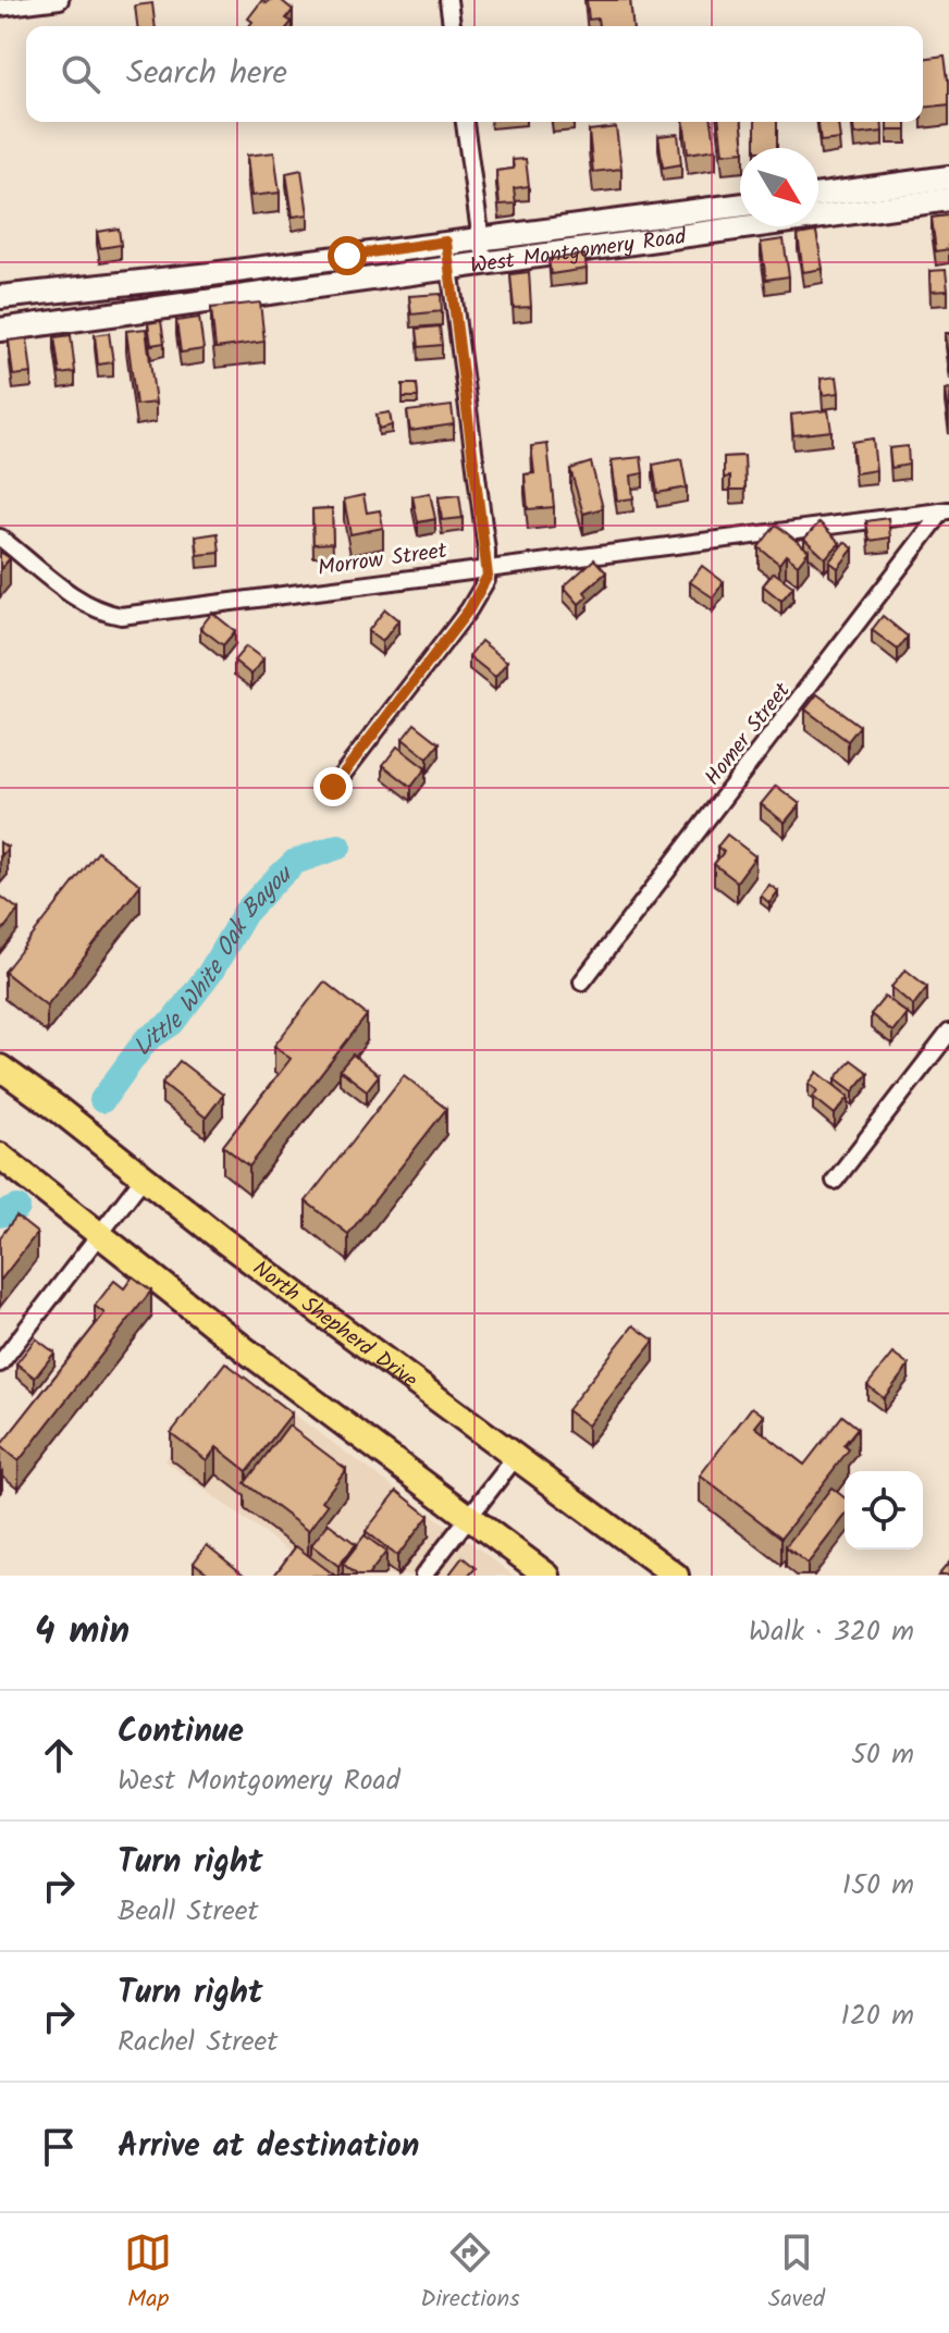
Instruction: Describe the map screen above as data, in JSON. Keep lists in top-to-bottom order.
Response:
{
  "streets": {
    "main road": ["West Montgomery Road", "North Shepherd Drive"],
    "street": ["Morrow Street", "Homer Street"]
  },
  "crossings": [
    ["Morrow Street", "Homer Street"]
  ],
  "water": ["Little White Oak Bayou"],
  "north": "bottom right",
  "page": {
    "search": "Search here",
    "heading": ["4 min", "Walk · 320 m"],
    "list": [
      ["Continue", "West Montgomery Road", "50 m"],
      ["Turn right", "Beall Street", "150 m"],
      ["Turn right", "Rachel Street", "120 m"],
      "Arrive at destination"
    ],
    "nav": ["Map", "Directions", "Saved"]
  }
}
